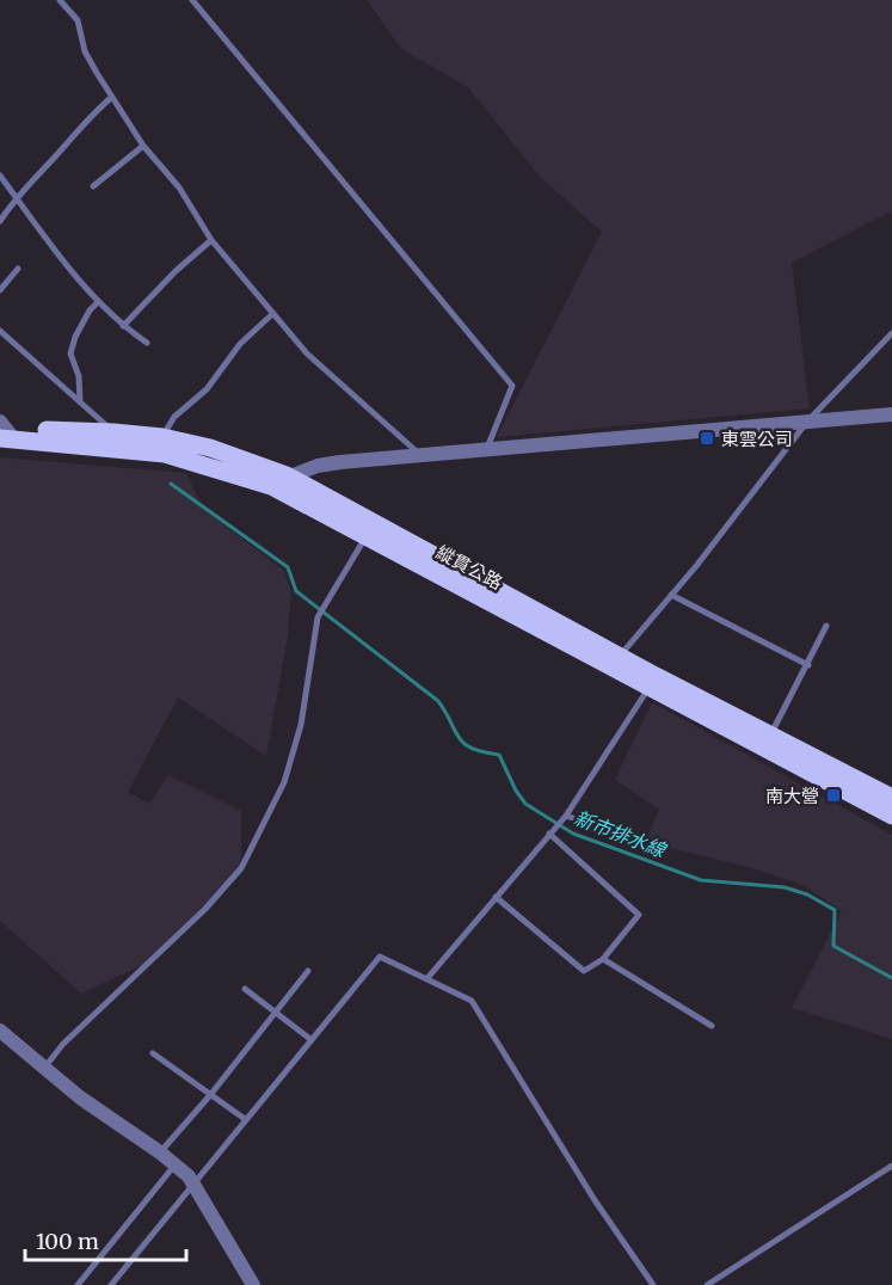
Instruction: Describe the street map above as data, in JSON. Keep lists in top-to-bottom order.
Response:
{
  "streets": {
    "main road": ["縱貫公路"]
  },
  "water": ["新市排水線"],
  "places": {
    "transit": ["東雲公司", "南大營"]
  },
  "scale_bar": "100 m"
}
